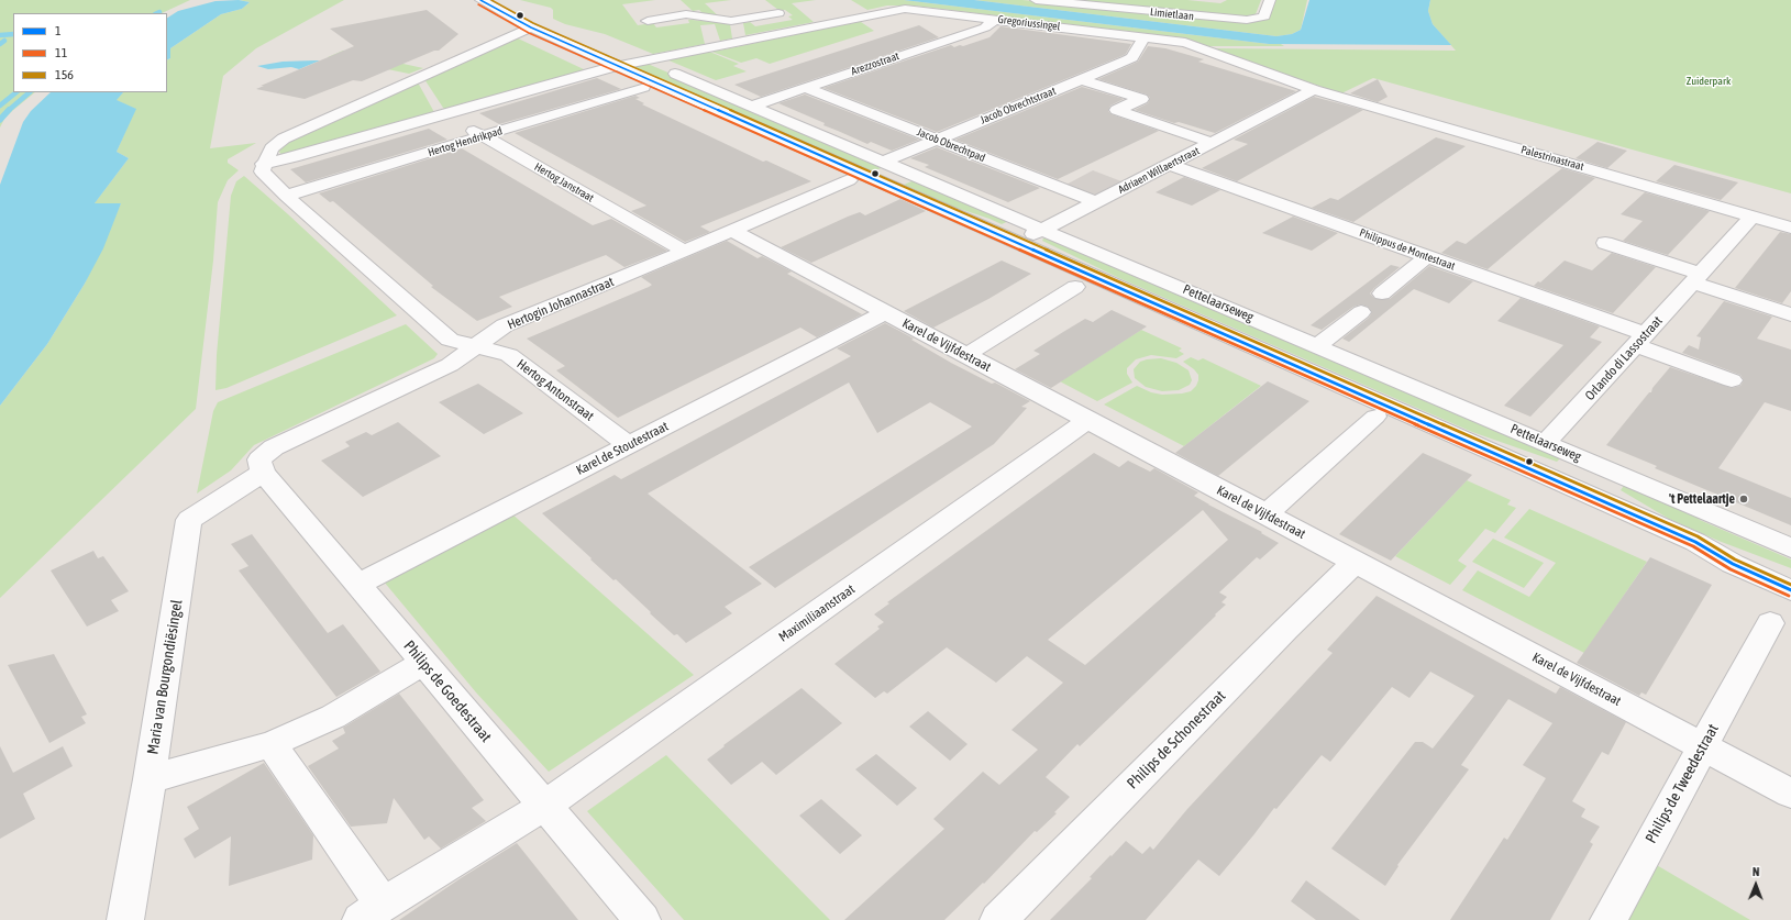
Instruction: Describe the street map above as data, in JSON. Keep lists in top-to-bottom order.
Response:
{
  "streets": {
    "street": [
      "Limietlaan",
      "Gregoriussingel",
      "Arezzostraat",
      "Jacob Obrechtstraat",
      "Hertog Hendrikpad",
      "Jacob Obrechtpad",
      "Palestrinastraat",
      "Adriaen Willaertstraat",
      "Hertog Janstraat",
      "Philippus de Montestraat",
      "Hertogin Johannastraat",
      "Pettelaarseweg",
      "Karel de Vijfdestraat",
      "Orlando di Lassostraat",
      "Hertog Antonstraat",
      "Karel de Stoutestraat",
      "Maximiliaanstraat",
      "Maria van Bourgondiësingel",
      "Philips de Goedestraat",
      "Philips de Schonestraat",
      "Philips de Tweedestraat"
    ]
  },
  "crossings": [
    ["Gregoriussingel", "Arezzostraat"],
    ["Gregoriussingel", "Jacob Obrechtstraat"],
    ["Gregoriussingel", "Palestrinastraat"],
    ["Gregoriussingel", "Adriaen Willaertstraat"],
    ["Gregoriussingel", "Hertog Janstraat"],
    ["Gregoriussingel", "Pettelaarseweg"],
    ["Gregoriussingel", "Hertog Antonstraat"],
    ["Arezzostraat", "Jacob Obrechtpad"],
    ["Arezzostraat", "Pettelaarseweg"],
    ["Jacob Obrechtstraat", "Jacob Obrechtpad"],
    ["Jacob Obrechtstraat", "Pettelaarseweg"],
    ["Hertog Hendrikpad", "Hertog Janstraat"],
    ["Hertog Hendrikpad", "Pettelaarseweg"],
    ["Hertog Hendrikpad", "Hertog Antonstraat"],
    ["Jacob Obrechtpad", "Adriaen Willaertstraat"],
    ["Palestrinastraat", "Adriaen Willaertstraat"],
    ["Palestrinastraat", "Orlando di Lassostraat"],
    ["Adriaen Willaertstraat", "Philippus de Montestraat"],
    ["Adriaen Willaertstraat", "Pettelaarseweg"],
    ["Hertog Janstraat", "Hertogin Johannastraat"],
    ["Philippus de Montestraat", "Orlando di Lassostraat"],
    ["Hertogin Johannastraat", "Pettelaarseweg"],
    ["Hertogin Johannastraat", "Karel de Vijfdestraat"],
    ["Hertogin Johannastraat", "Hertog Antonstraat"],
    ["Hertogin Johannastraat", "Maria van Bourgondiësingel"],
    ["Hertogin Johannastraat", "Philips de Goedestraat"],
    ["Pettelaarseweg", "Orlando di Lassostraat"],
    ["Karel de Vijfdestraat", "Karel de Stoutestraat"],
    ["Karel de Vijfdestraat", "Maximiliaanstraat"],
    ["Karel de Vijfdestraat", "Philips de Schonestraat"],
    ["Karel de Vijfdestraat", "Philips de Tweedestraat"],
    ["Hertog Antonstraat", "Karel de Stoutestraat"],
    ["Karel de Stoutestraat", "Philips de Goedestraat"],
    ["Maximiliaanstraat", "Philips de Goedestraat"],
    ["Maria van Bourgondiësingel", "Philips de Goedestraat"]
  ],
  "parks": ["Zuiderpark"],
  "places": ["'t Pettelaartje"],
  "lines": ["transit line 1", "transit line 156", "transit line 11"],
  "legend": ["1", "11", "156"],
  "north": "top"
}
